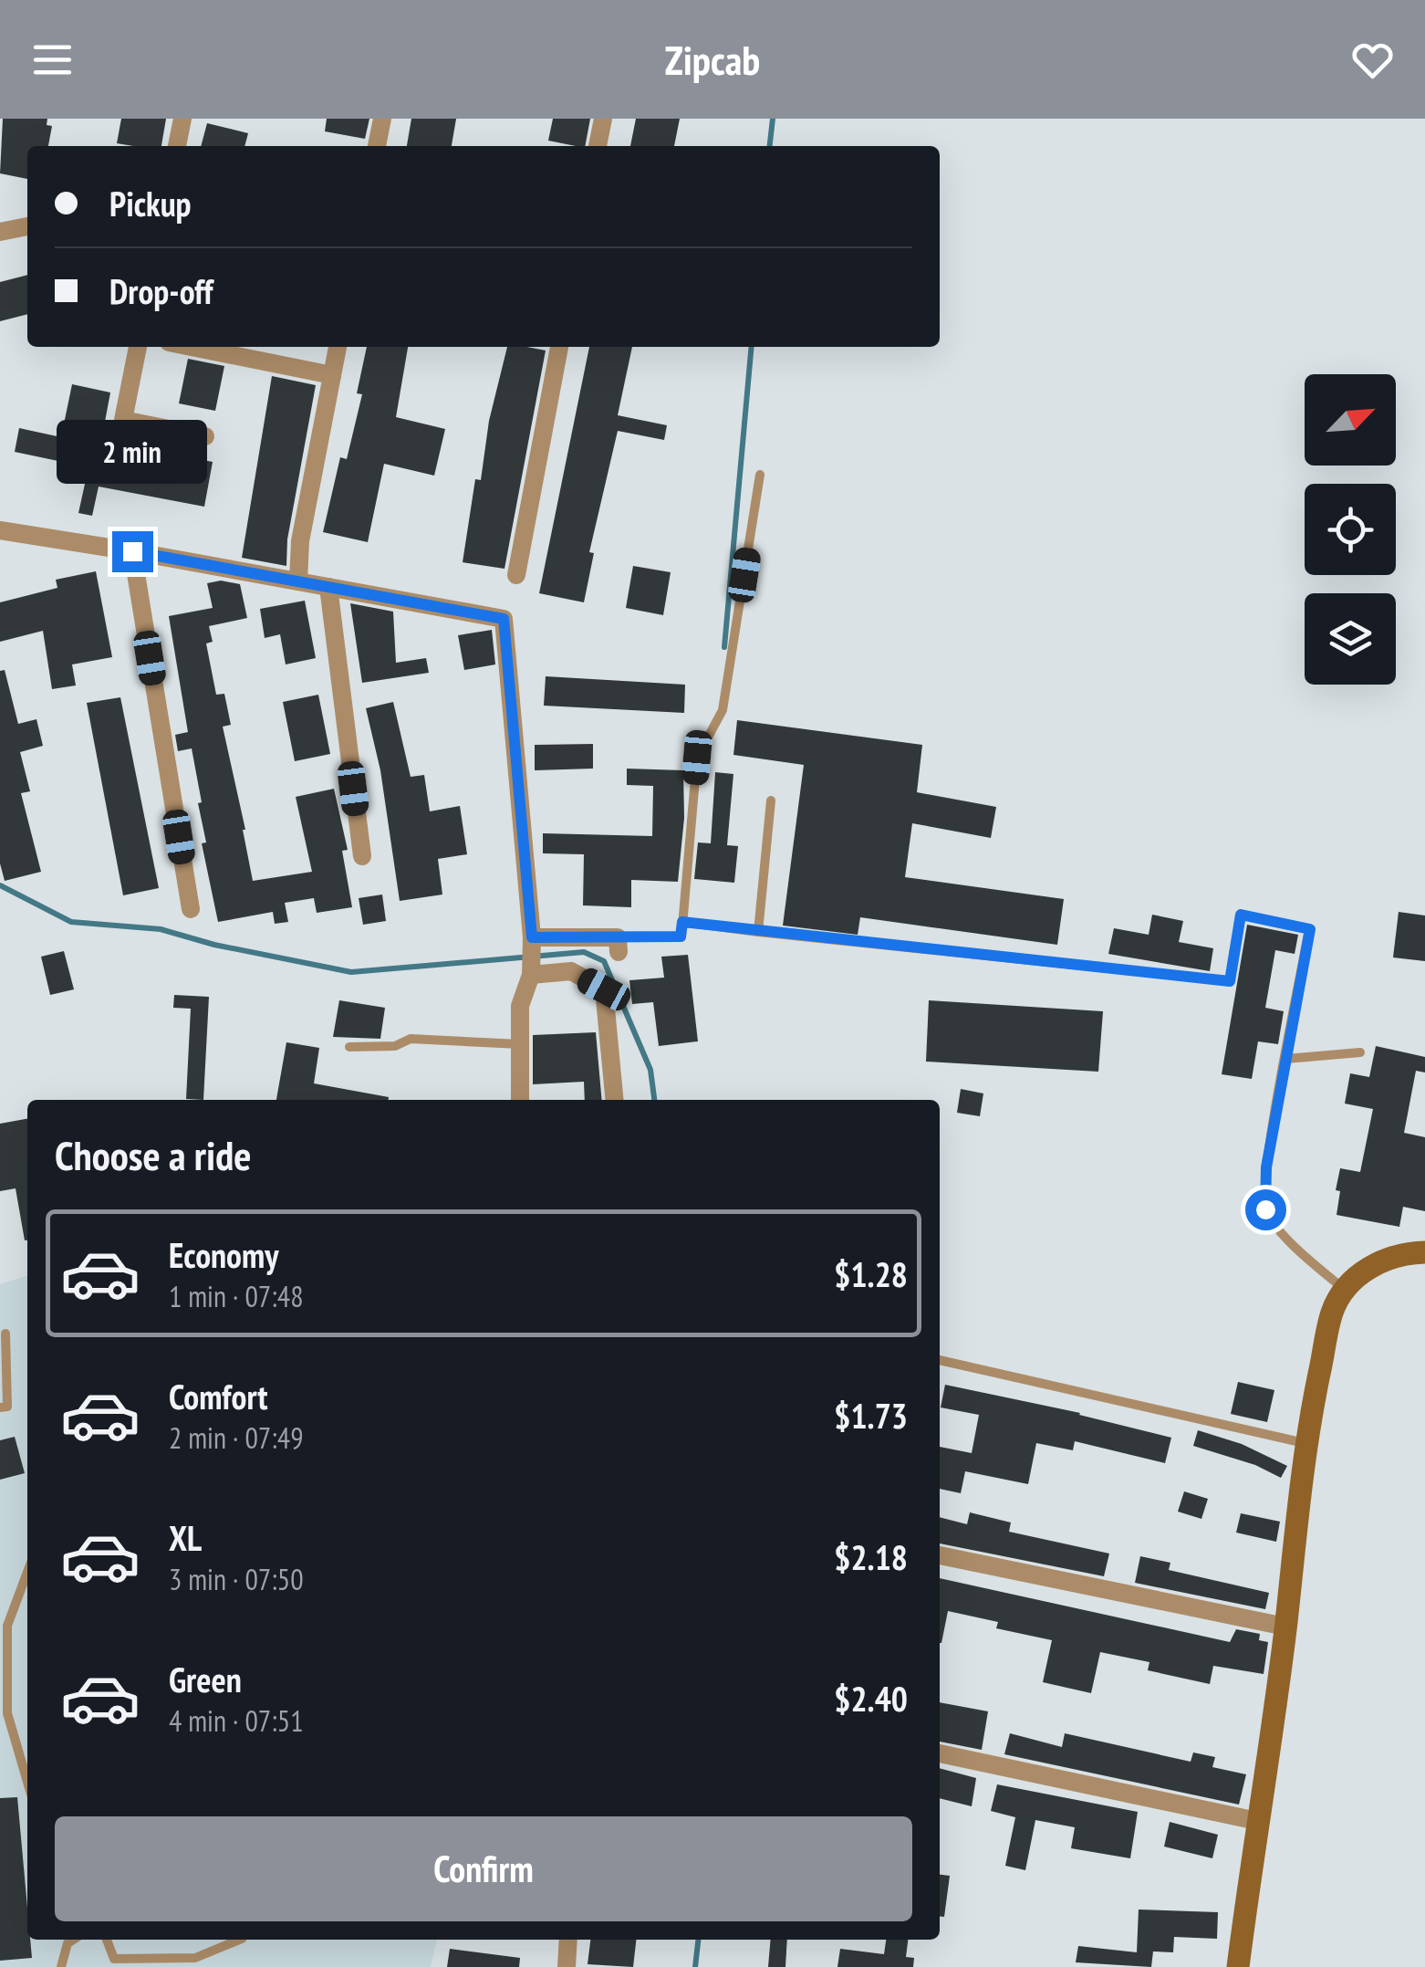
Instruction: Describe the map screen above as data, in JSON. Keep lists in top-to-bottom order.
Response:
{
  "north": "top right",
  "page": {
    "header": "Zipcab",
    "banner": ["Pickup", "Drop-off"],
    "bubble": "2 min",
    "heading": "Choose a ride",
    "list": [
      {
        "name": "Economy",
        "note": "1 min · 07:48",
        "value": "$1.28"
      },
      {
        "name": "Comfort",
        "note": "2 min · 07:49",
        "value": "$1.73"
      },
      {
        "name": "XL",
        "note": "3 min · 07:50",
        "value": "$2.18"
      },
      {
        "name": "Green",
        "note": "4 min · 07:51",
        "value": "$2.40"
      }
    ],
    "buttons": "Confirm"
  }
}
